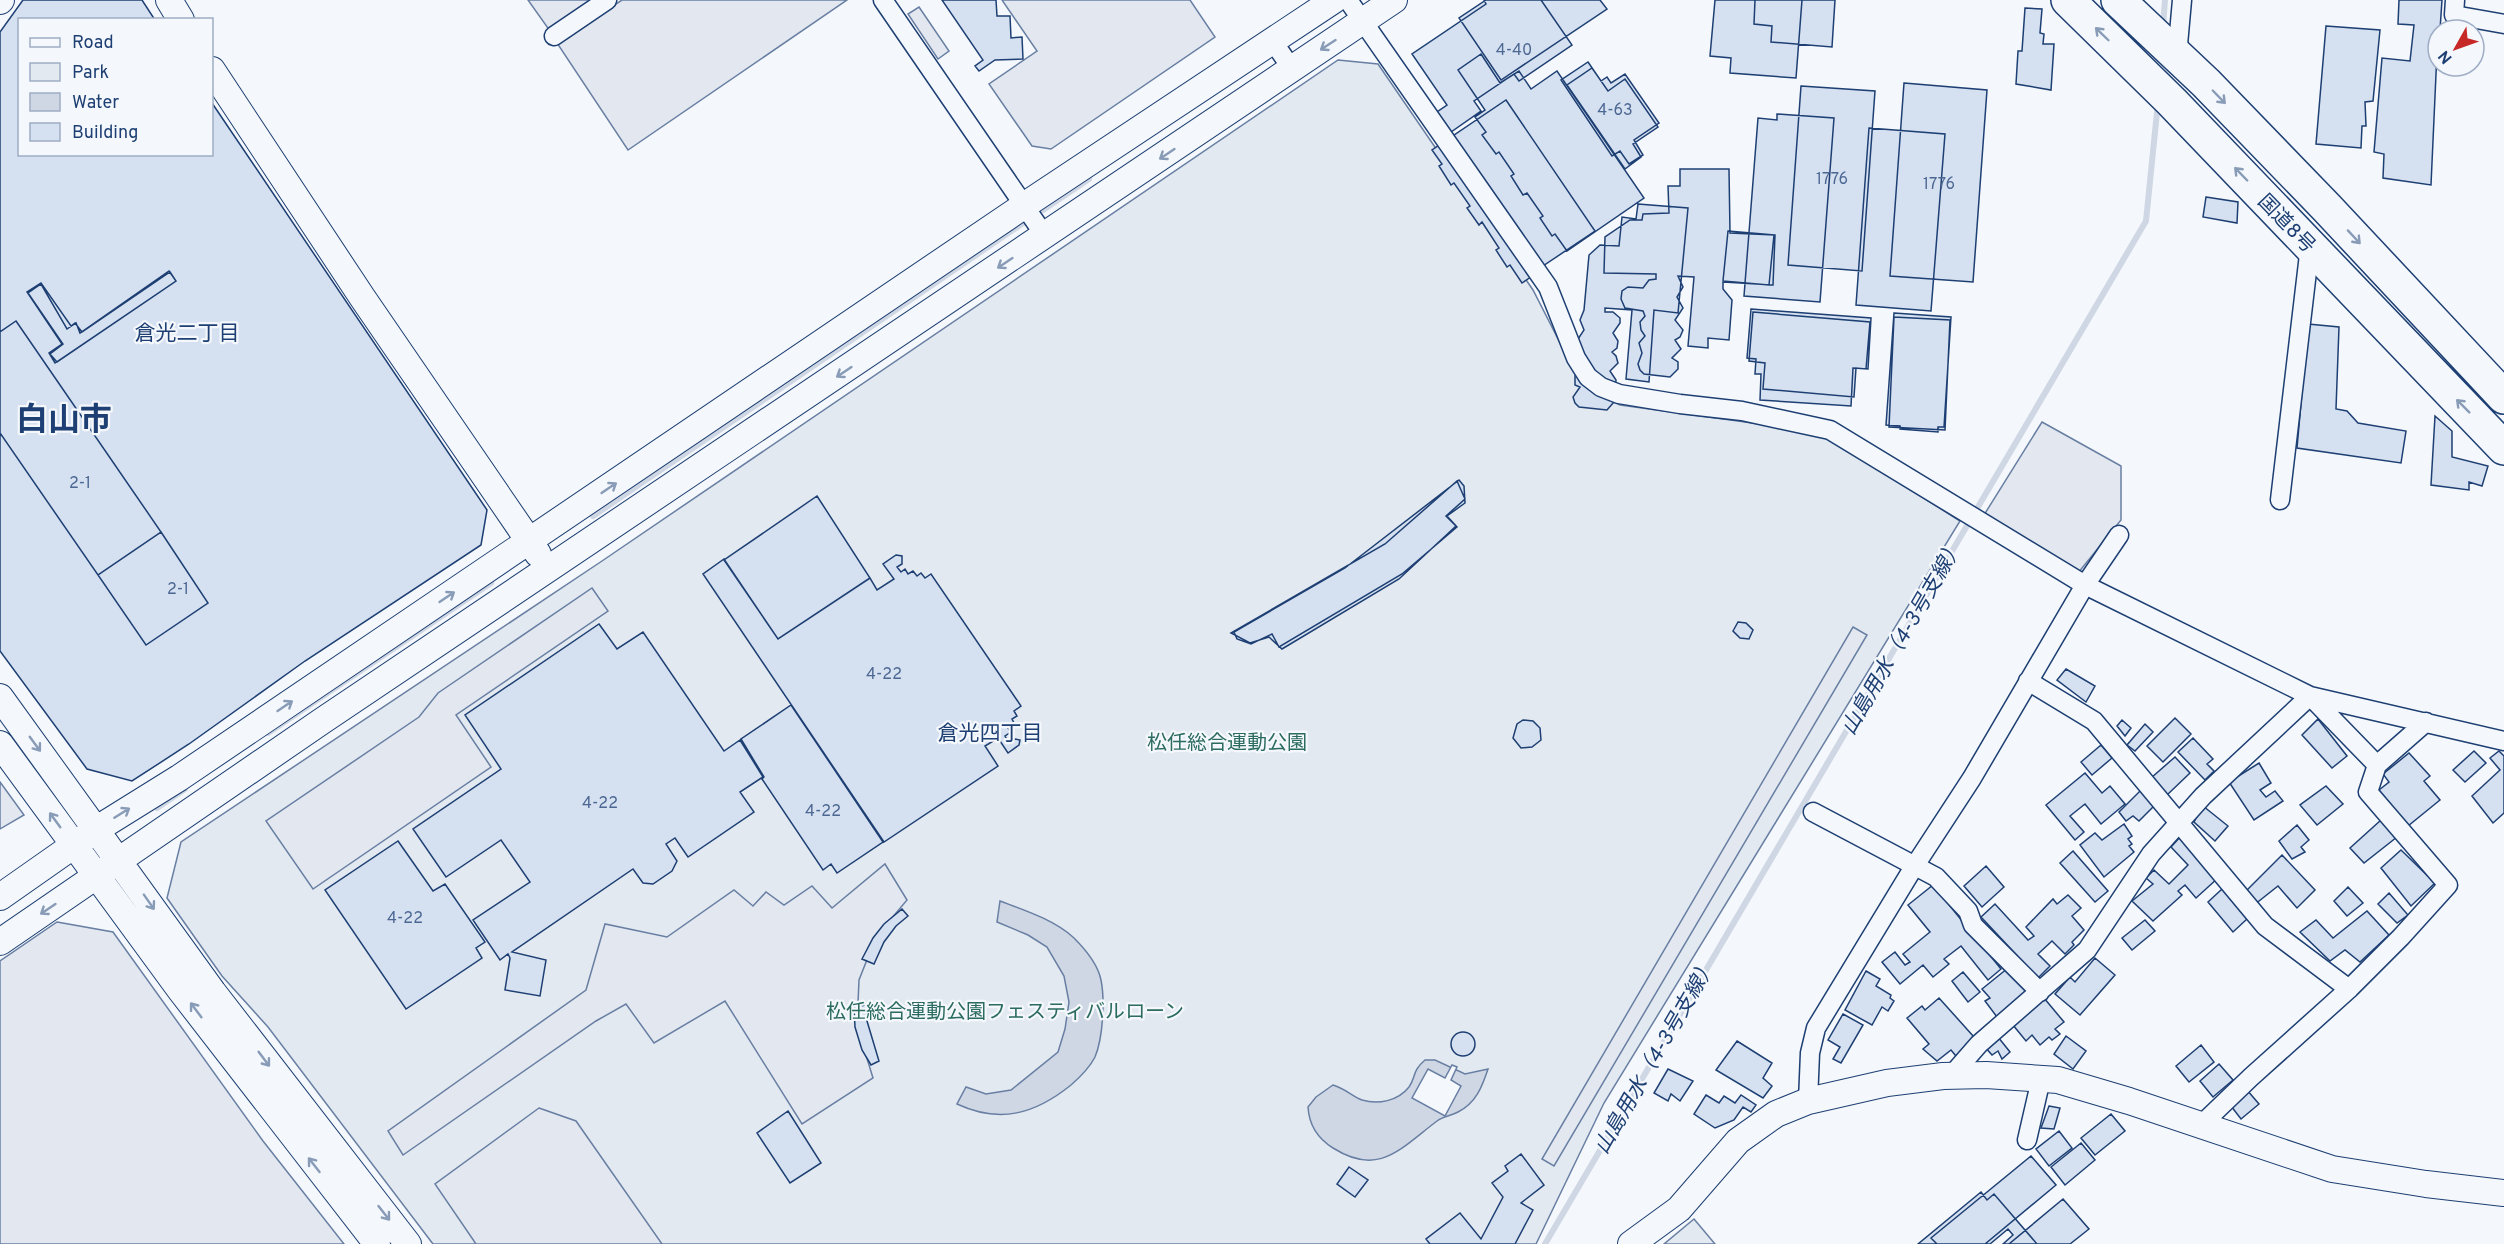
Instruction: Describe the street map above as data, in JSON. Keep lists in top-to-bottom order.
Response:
{
  "streets": {
    "highway": ["国道8号"]
  },
  "districts": ["倉光二丁目", "白山市", "倉光四丁目"],
  "water": ["山島用水（4-3号支線）"],
  "parks": ["松任総合運動公園", "松任総合運動公園フェスティバルローン"],
  "house_numbers": [
    "4-40",
    "4-63",
    "1776",
    "1776",
    "2-1",
    "2-1",
    "4-22",
    "4-22",
    "4-22",
    "4-22"
  ],
  "legend": [
    "Road",
    "Park",
    "Water",
    "Building"
  ],
  "north": "bottom left"
}
